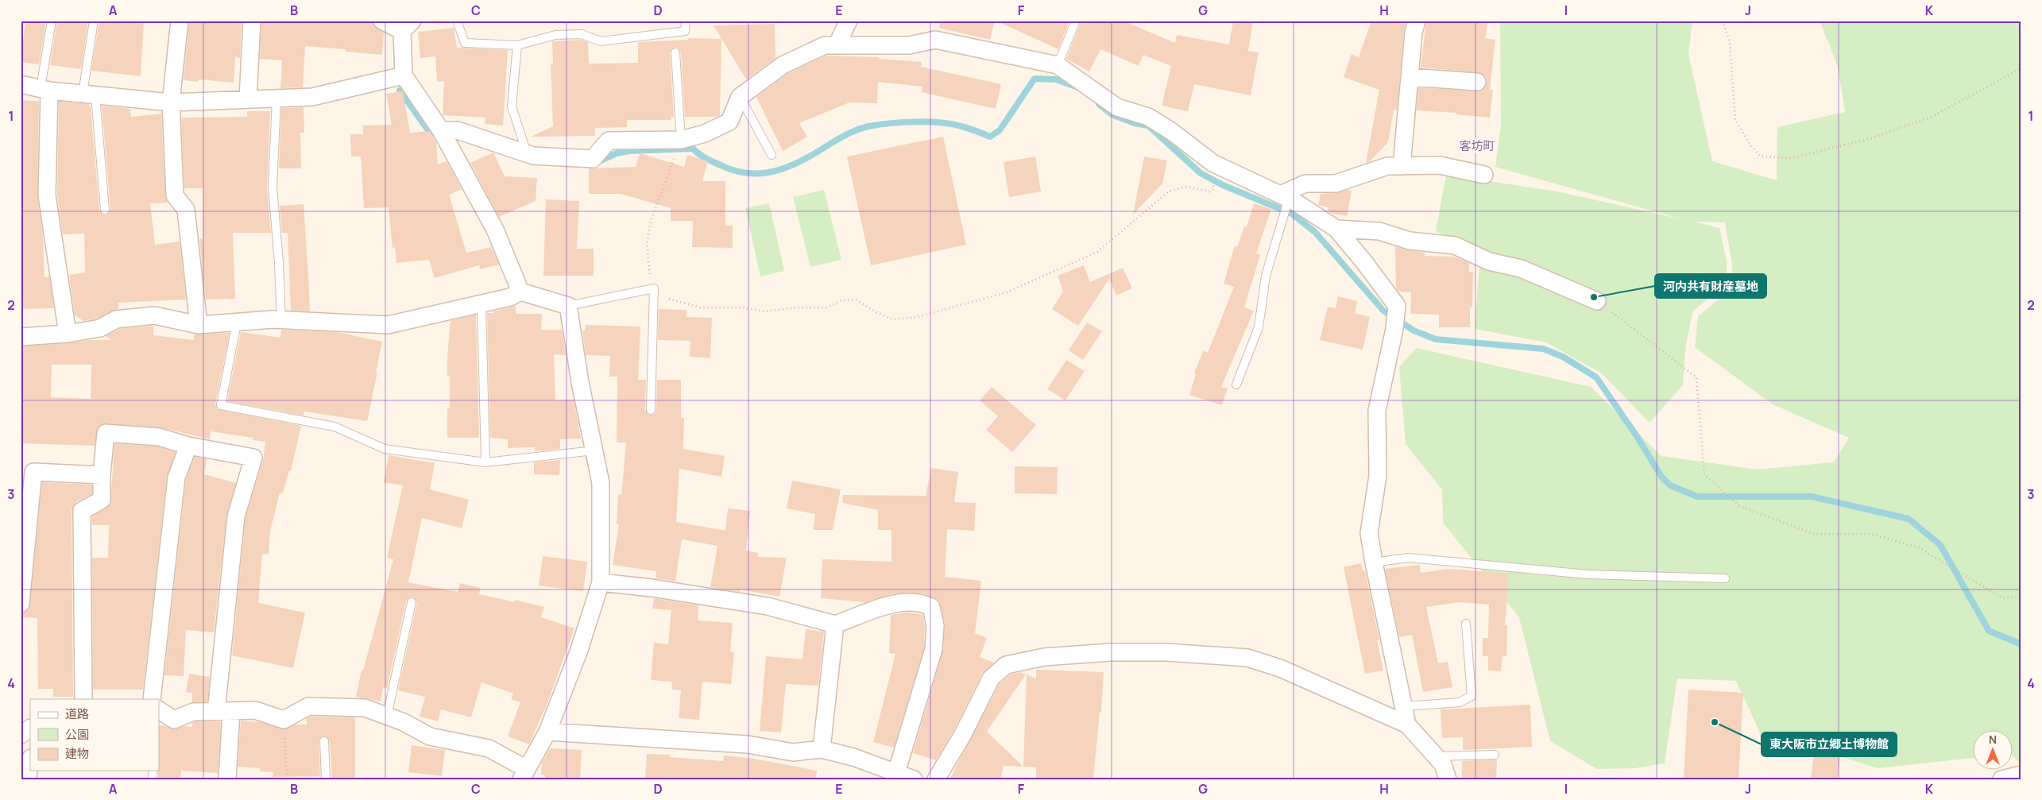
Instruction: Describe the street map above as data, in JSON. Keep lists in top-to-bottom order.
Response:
{
  "districts": ["客坊町"],
  "places": ["河内共有財産墓地", "東大阪市立郷土博物館"],
  "legend": ["道路", "公園", "建物"],
  "north": "top",
  "grid": {
    "columns": [
      "A",
      "B",
      "C",
      "D",
      "E",
      "F",
      "G",
      "H",
      "I",
      "J",
      "K"
    ],
    "rows": [
      "1",
      "2",
      "3",
      "4"
    ]
  }
}
